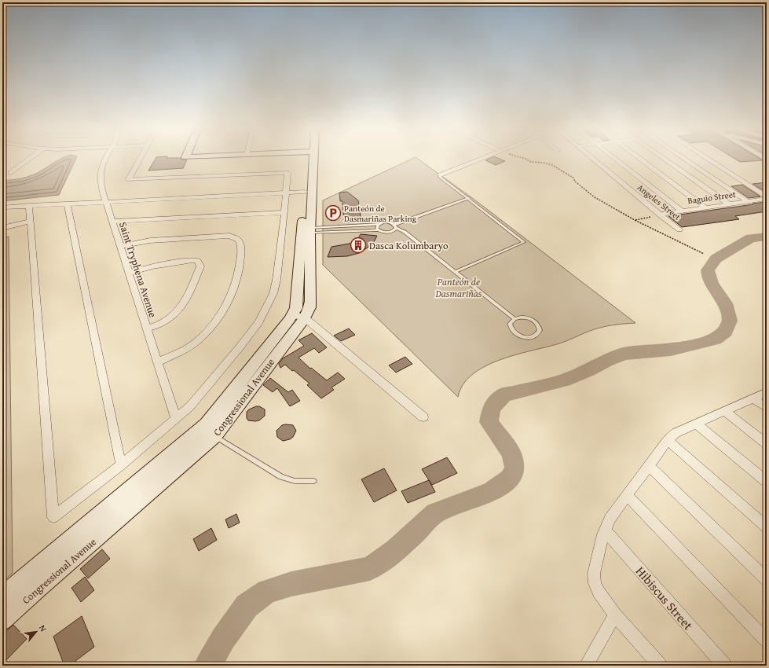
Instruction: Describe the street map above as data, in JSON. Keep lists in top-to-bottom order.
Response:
{
  "streets": {
    "main road": ["Congressional Avenue"],
    "street": [
      "Baguio Street",
      "Angeles Street",
      "Saint Tryphena Avenue",
      "Hibiscus Street"
    ]
  },
  "crossings": [
    ["Baguio Street", "Angeles Street"]
  ],
  "parks": ["Panteón de Dasmariñas"],
  "places": {
    "parking": ["Panteón de Dasmariñas Parking"],
    "building": ["Dasca Kolumbaryo"]
  },
  "north": "top right"
}
